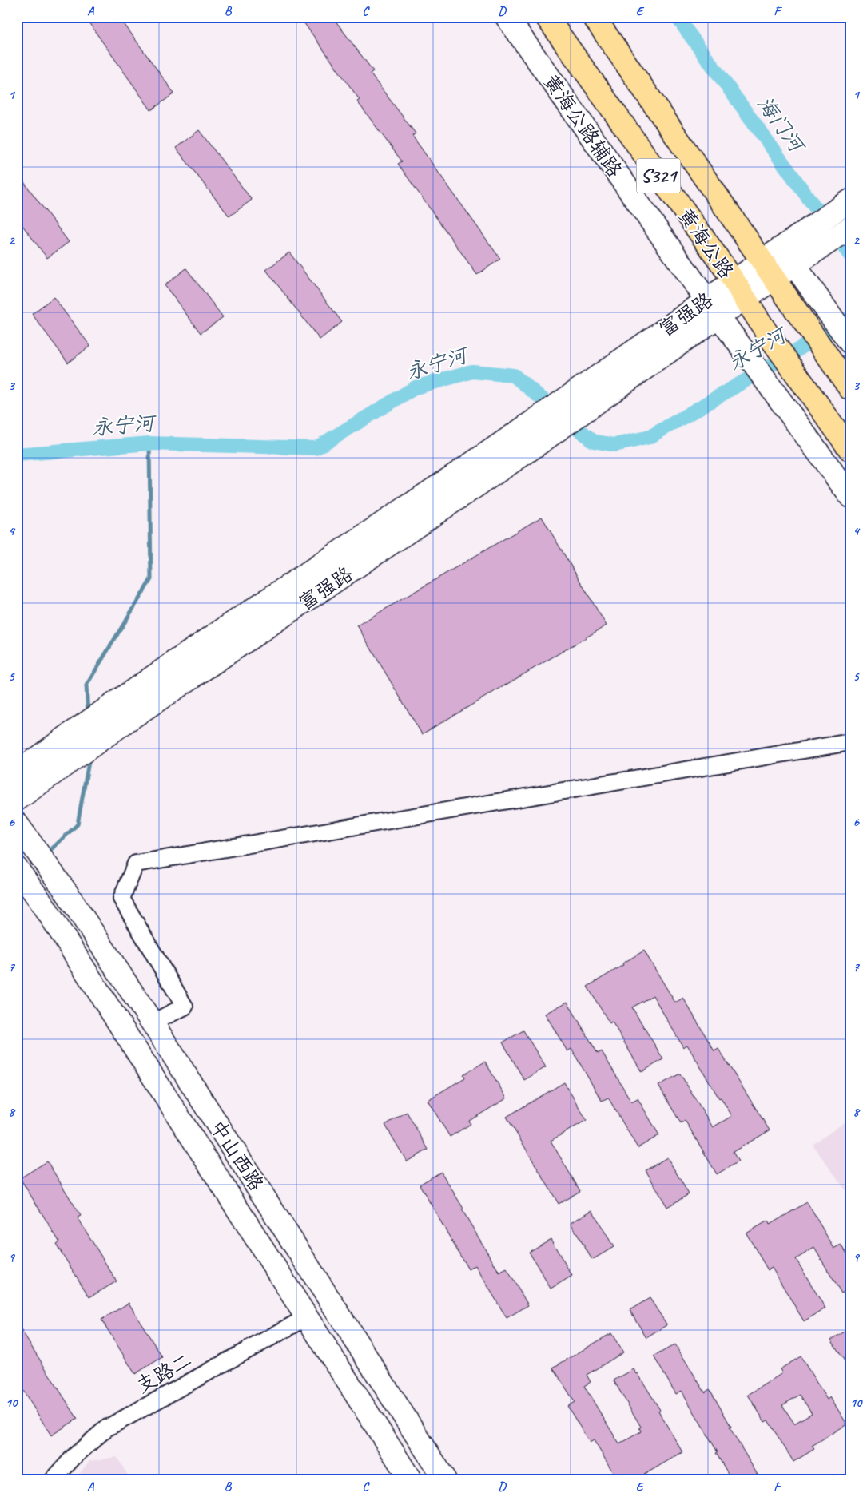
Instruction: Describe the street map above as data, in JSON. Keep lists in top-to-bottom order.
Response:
{
  "streets": {
    "main road": [
      "黄海公路辅路",
      "S321",
      "黄海公路",
      "富强路",
      "中山西路"
    ],
    "street": ["支路二"]
  },
  "crossings": [
    ["黄海公路辅路", "富强路"],
    ["黄海公路", "富强路"],
    ["中山西路", "支路二"]
  ],
  "water": ["海门河", "永宁河"],
  "grid": {
    "columns": [
      "A",
      "B",
      "C",
      "D",
      "E",
      "F"
    ],
    "rows": [
      "1",
      "2",
      "3",
      "4",
      "5",
      "6",
      "7",
      "8",
      "9",
      "10"
    ]
  }
}
